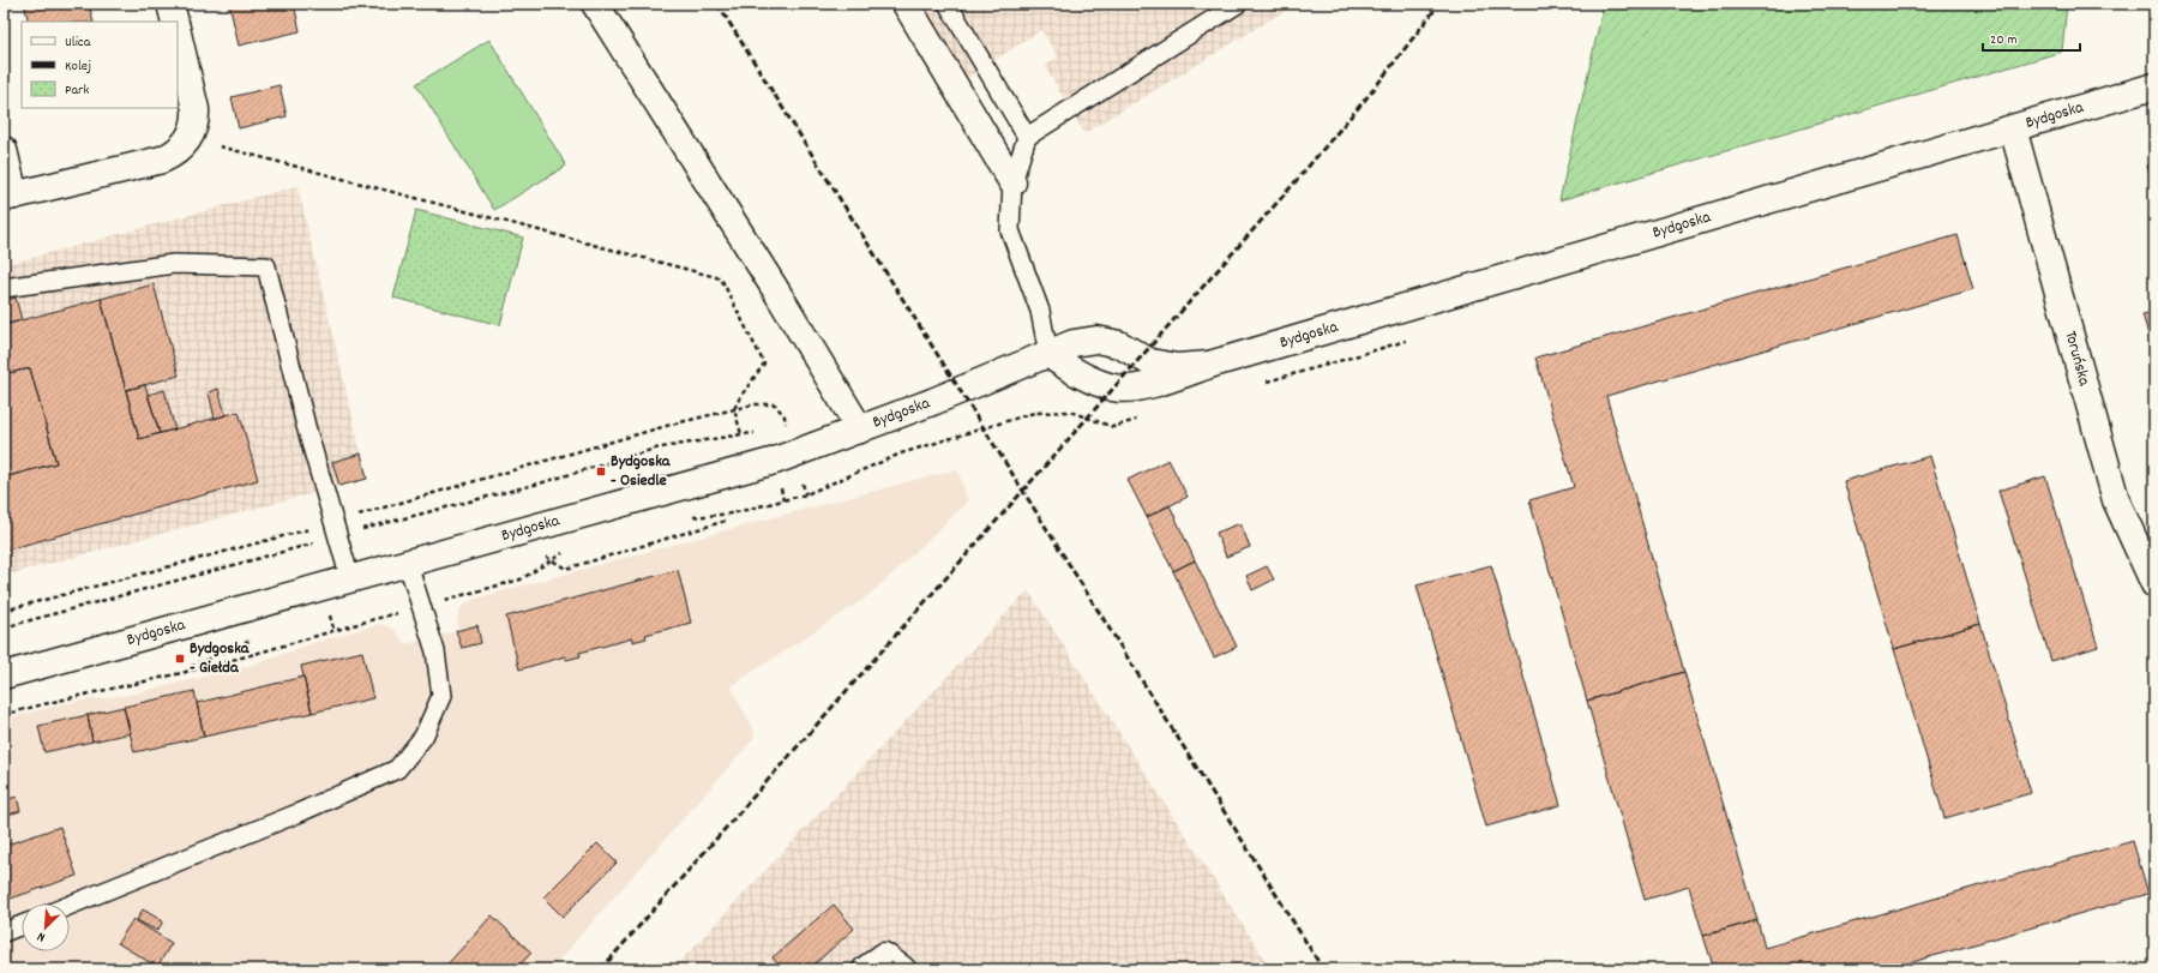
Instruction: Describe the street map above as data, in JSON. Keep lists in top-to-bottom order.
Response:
{
  "streets": {
    "street": ["Bydgoska", "Toruńska"]
  },
  "crossings": [
    ["Bydgoska", "Toruńska"]
  ],
  "places": {
    "transit": ["Bydgoska - Osiedle", "Bydgoska - Giełda"]
  },
  "legend": ["Ulica", "Kolej", "Park"],
  "scale_bar": "20 m",
  "north": "bottom left"
}
